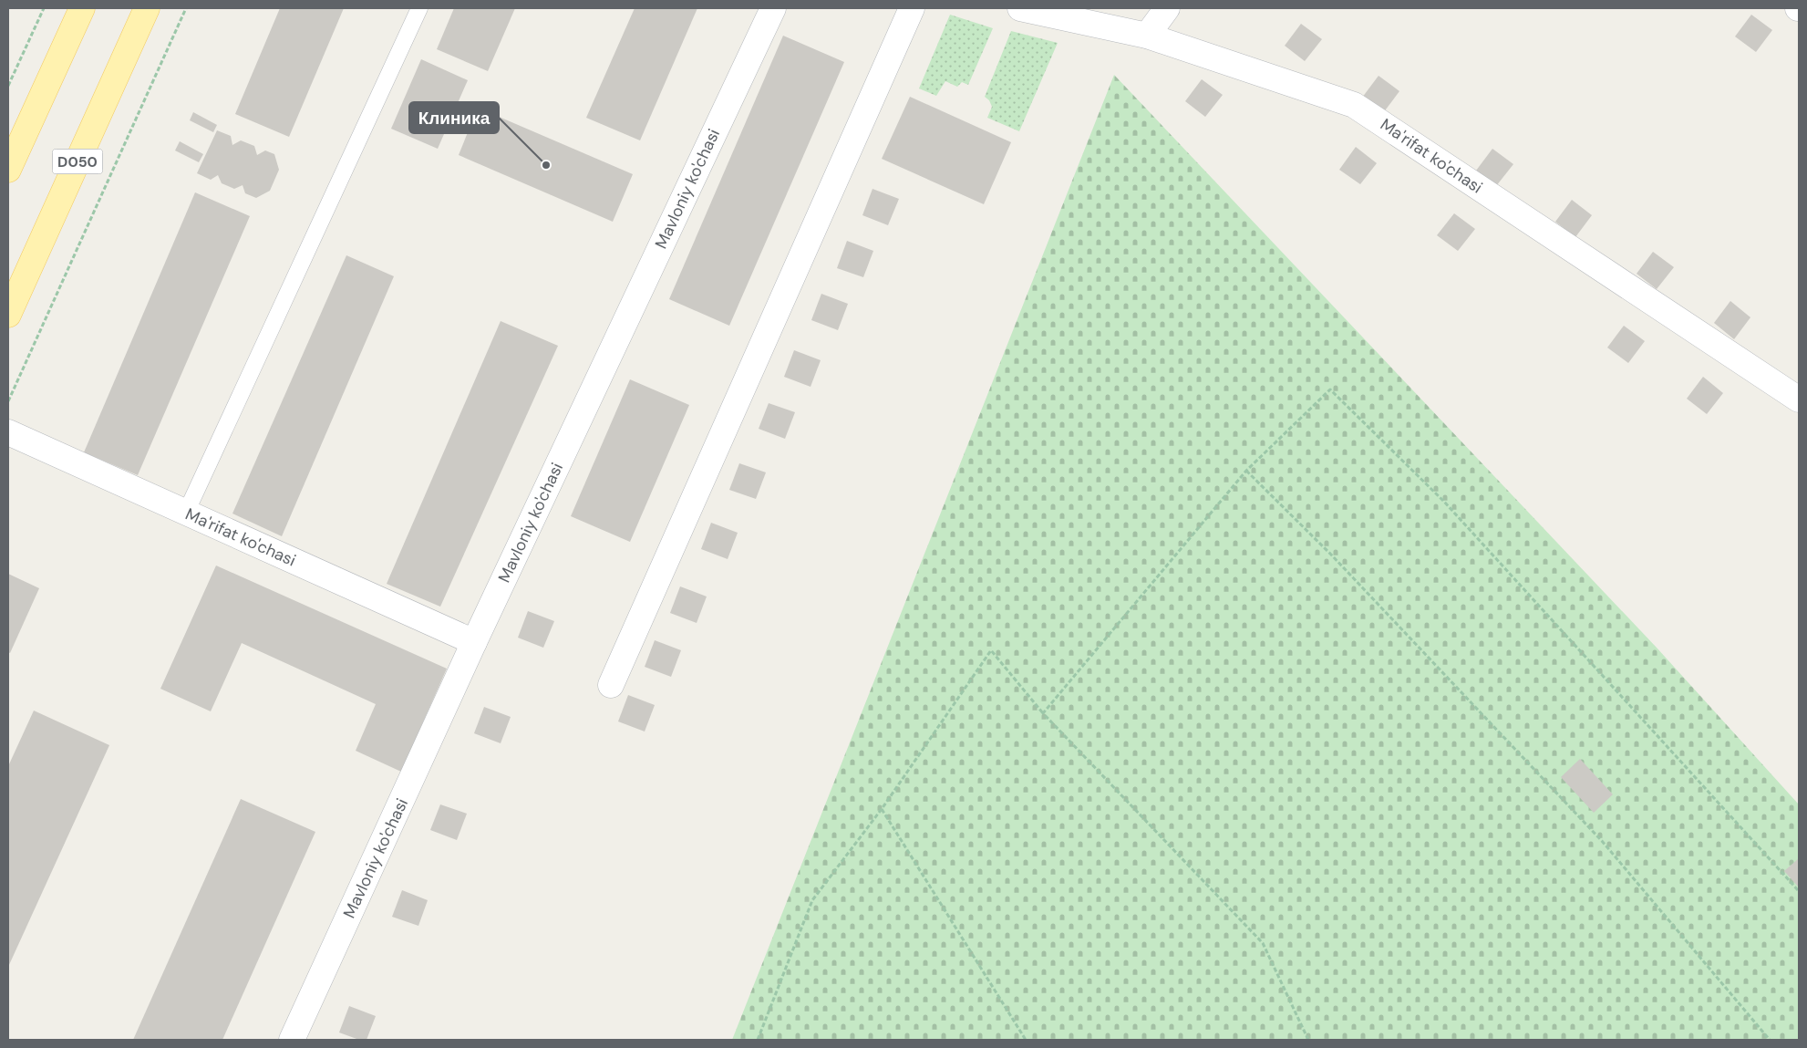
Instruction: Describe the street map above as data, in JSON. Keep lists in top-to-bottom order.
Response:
{
  "streets": {
    "main road": ["D050"],
    "street": ["Ma'rifat ko'chasi", "Mavloniy ko'chasi"]
  },
  "crossings": [
    ["Ma'rifat ko'chasi", "Mavloniy ko'chasi"]
  ],
  "places": ["Клиника"]
}
